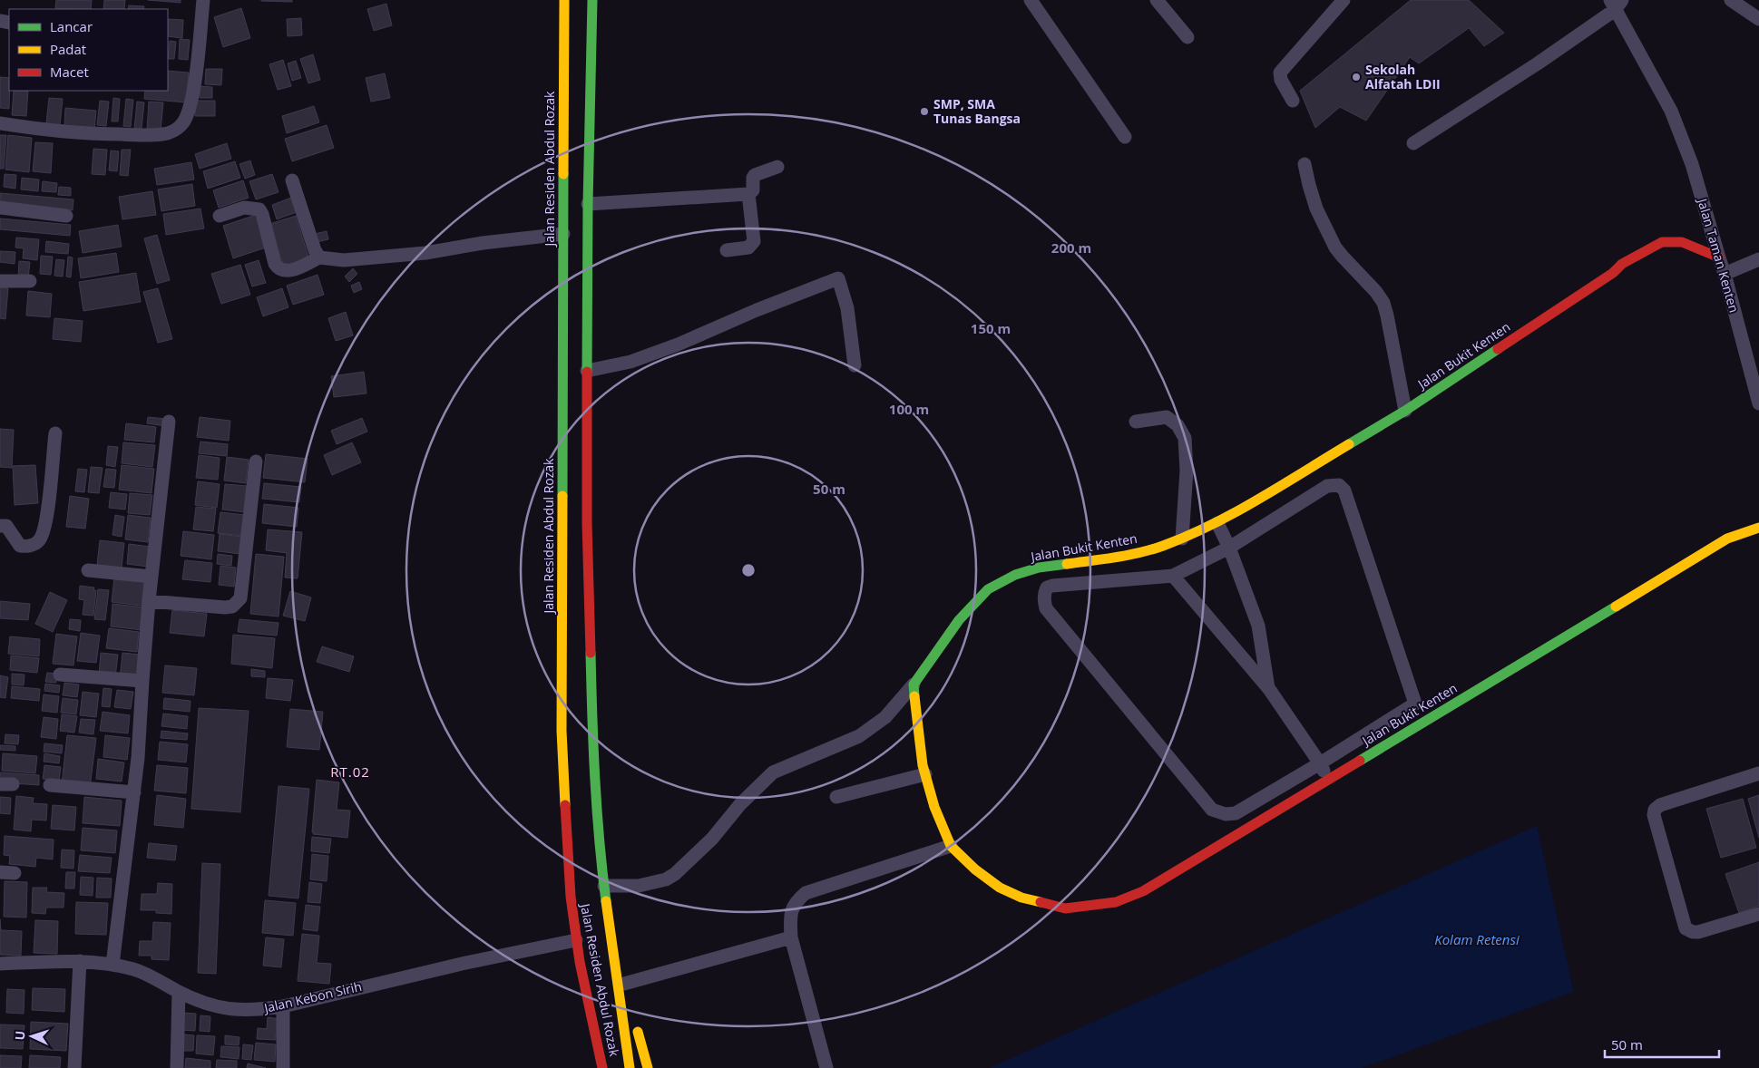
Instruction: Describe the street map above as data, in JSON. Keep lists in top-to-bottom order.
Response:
{
  "streets": {
    "main road": ["Jalan Residen Abdul Rozak", "Jalan Bukit Kenten"],
    "street": ["Jalan Taman Kenten", "Jalan Kebon Sirih"]
  },
  "crossings": [
    ["Jalan Residen Abdul Rozak", "Jalan Kebon Sirih"],
    ["Jalan Taman Kenten", "Jalan Bukit Kenten"]
  ],
  "districts": ["RT.02"],
  "water": ["Kolam Retensi"],
  "places": ["Sekolah Alfatah LDII", "SMP, SMA Tunas Bangsa"],
  "legend": ["Lancar", "Padat", "Macet"],
  "scale_bar": "50 m",
  "north": "left",
  "rings": [
    "200 m",
    "150 m",
    "100 m",
    "50 m"
  ]
}
